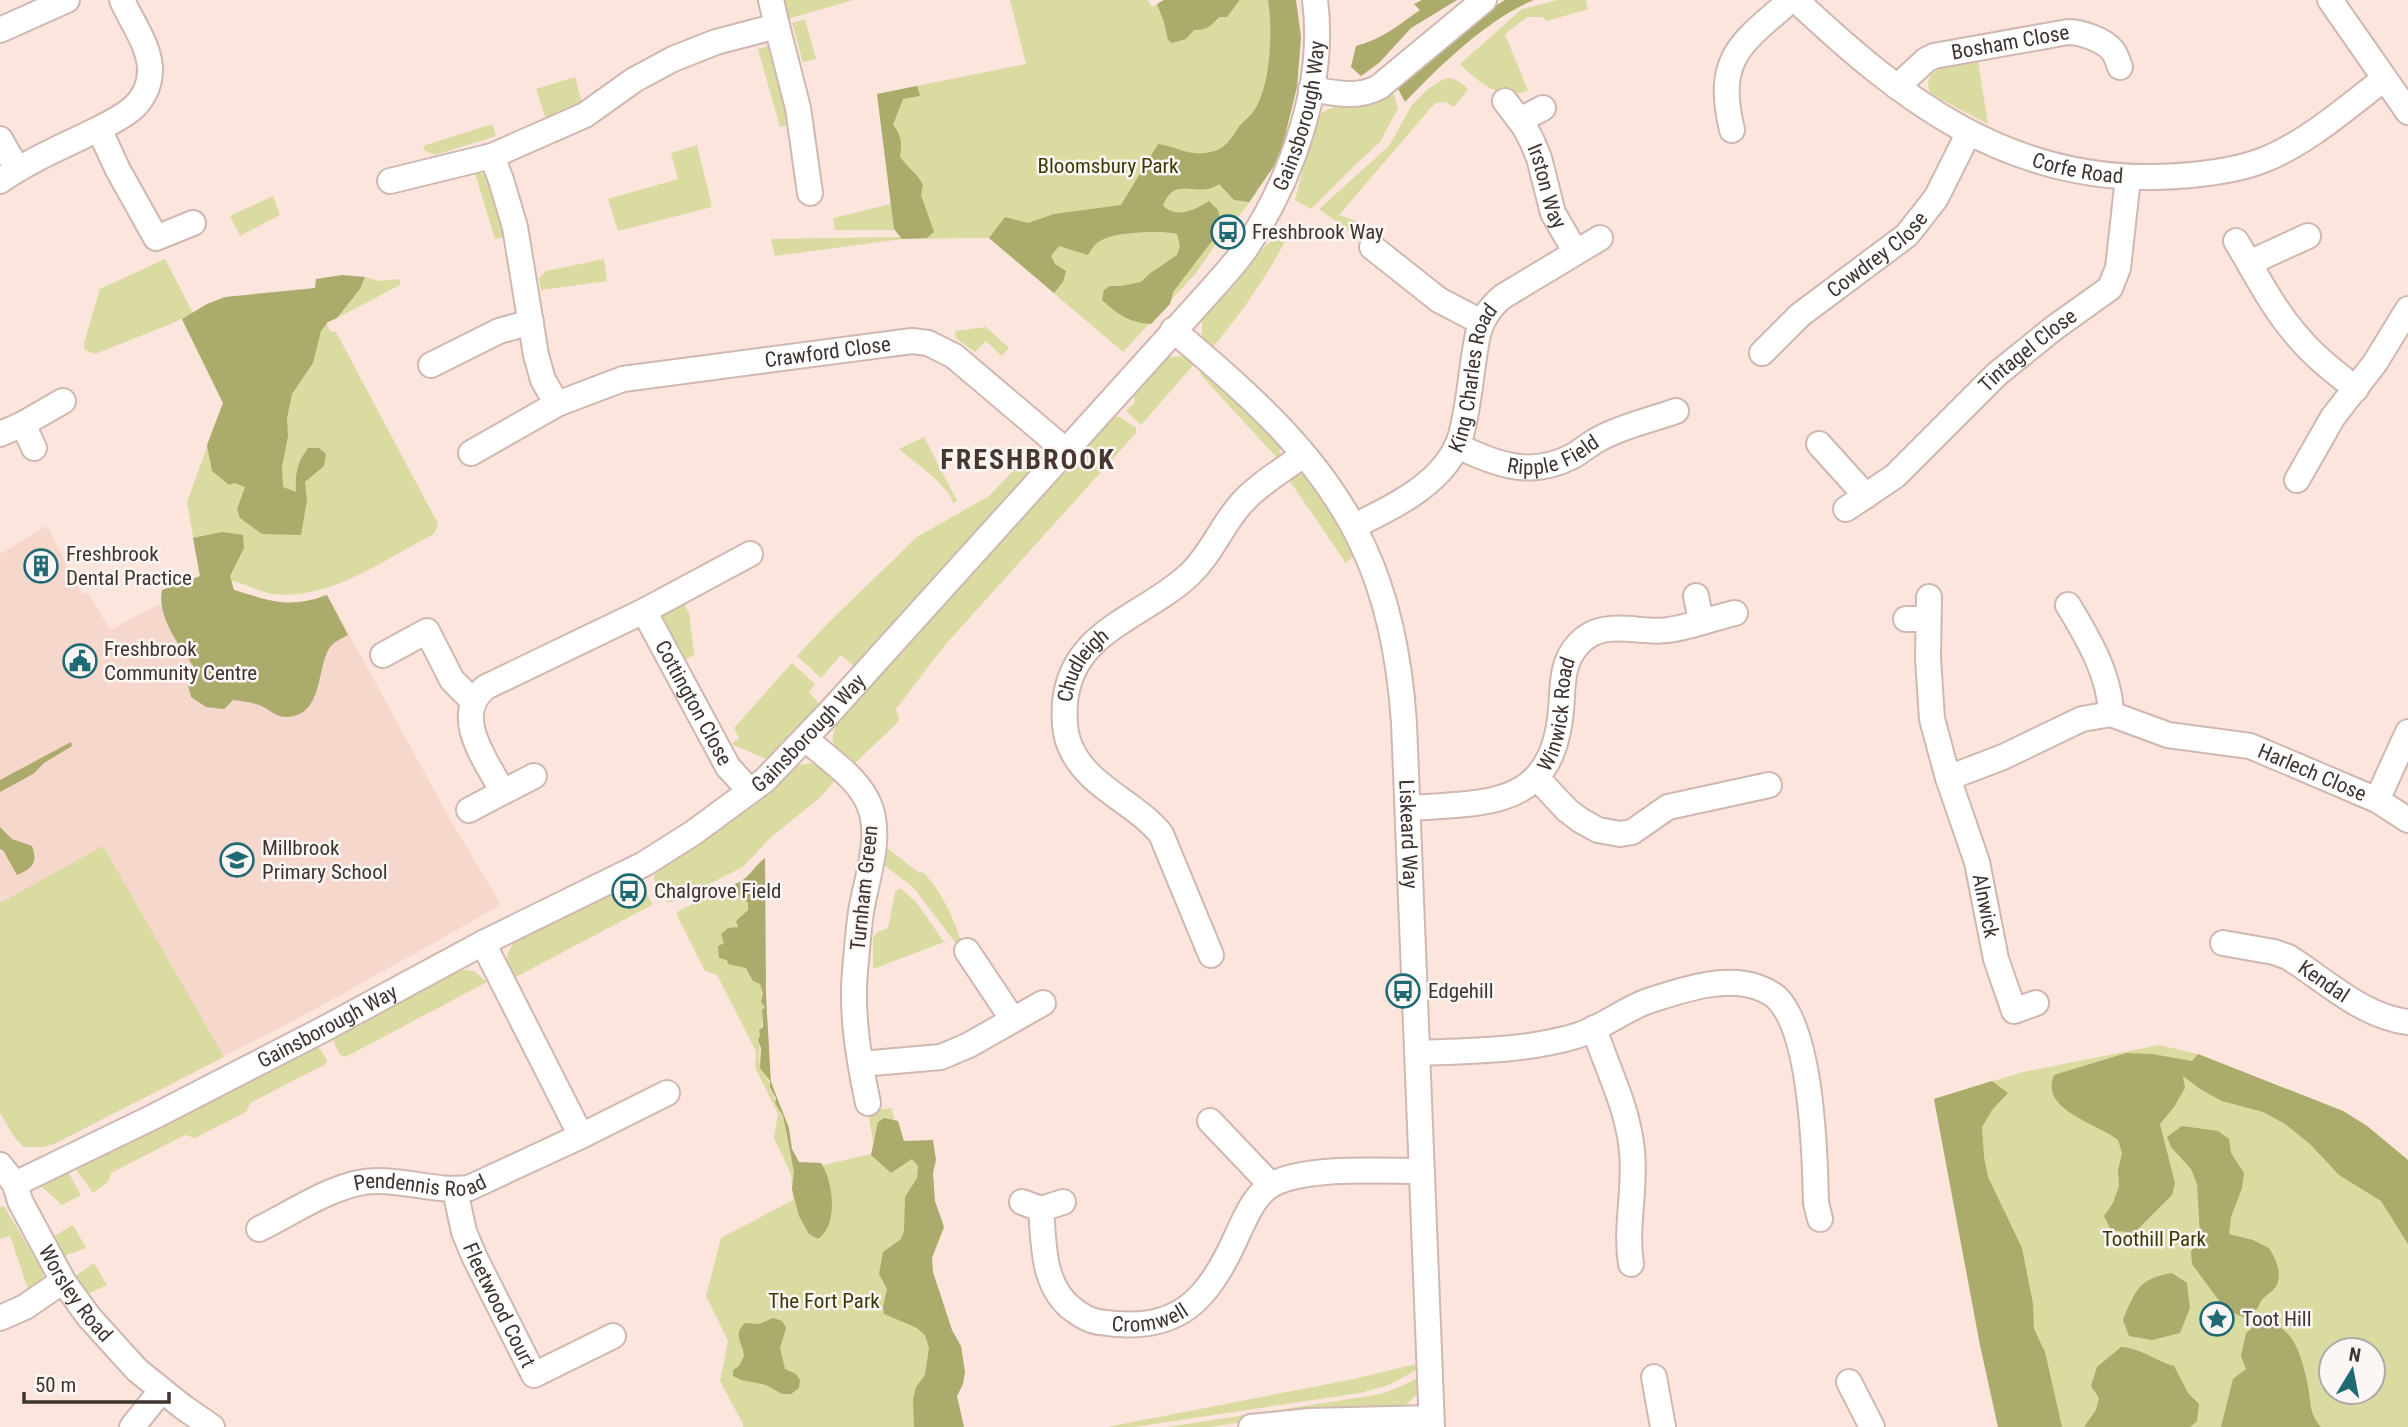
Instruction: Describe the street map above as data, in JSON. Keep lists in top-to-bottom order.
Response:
{
  "streets": {
    "street": [
      "Bosham Close",
      "Gainsborough Way",
      "Corfe Road",
      "Irston Way",
      "Cowdrey Close",
      "Crawford Close",
      "Tintagel Close",
      "King Charles Road",
      "Ripple Field",
      "Chudleigh",
      "Cottington Close",
      "Winwick Road",
      "Harlech Close",
      "Liskeard Way",
      "Turnham Green",
      "Alnwick",
      "Kendal",
      "Pendennis Road",
      "Worsley Road",
      "Fleetwood Court",
      "Cromwell"
    ]
  },
  "crossings": [
    ["Bosham Close", "Corfe Road"],
    ["Gainsborough Way", "Crawford Close"],
    ["Gainsborough Way", "Cottington Close"],
    ["Gainsborough Way", "Liskeard Way"],
    ["Gainsborough Way", "Turnham Green"],
    ["Gainsborough Way", "Worsley Road"],
    ["Corfe Road", "Cowdrey Close"],
    ["Corfe Road", "Tintagel Close"],
    ["Irston Way", "King Charles Road"],
    ["King Charles Road", "Ripple Field"],
    ["King Charles Road", "Liskeard Way"],
    ["Chudleigh", "Liskeard Way"],
    ["Winwick Road", "Liskeard Way"],
    ["Pendennis Road", "Fleetwood Court"]
  ],
  "districts": ["FRESHBROOK"],
  "parks": ["Bloomsbury Park", "Toothill Park", "The Fort Park"],
  "places": {
    "bus stop": ["Freshbrook Way", "Chalgrove Field", "Edgehill"],
    "building": ["Freshbrook Dental Practice"],
    "public building": ["Freshbrook Community Centre"],
    "school or university": ["Millbrook Primary School"],
    "place": ["Toot Hill"]
  },
  "scale_bar": "50 m",
  "north": "top"
}
